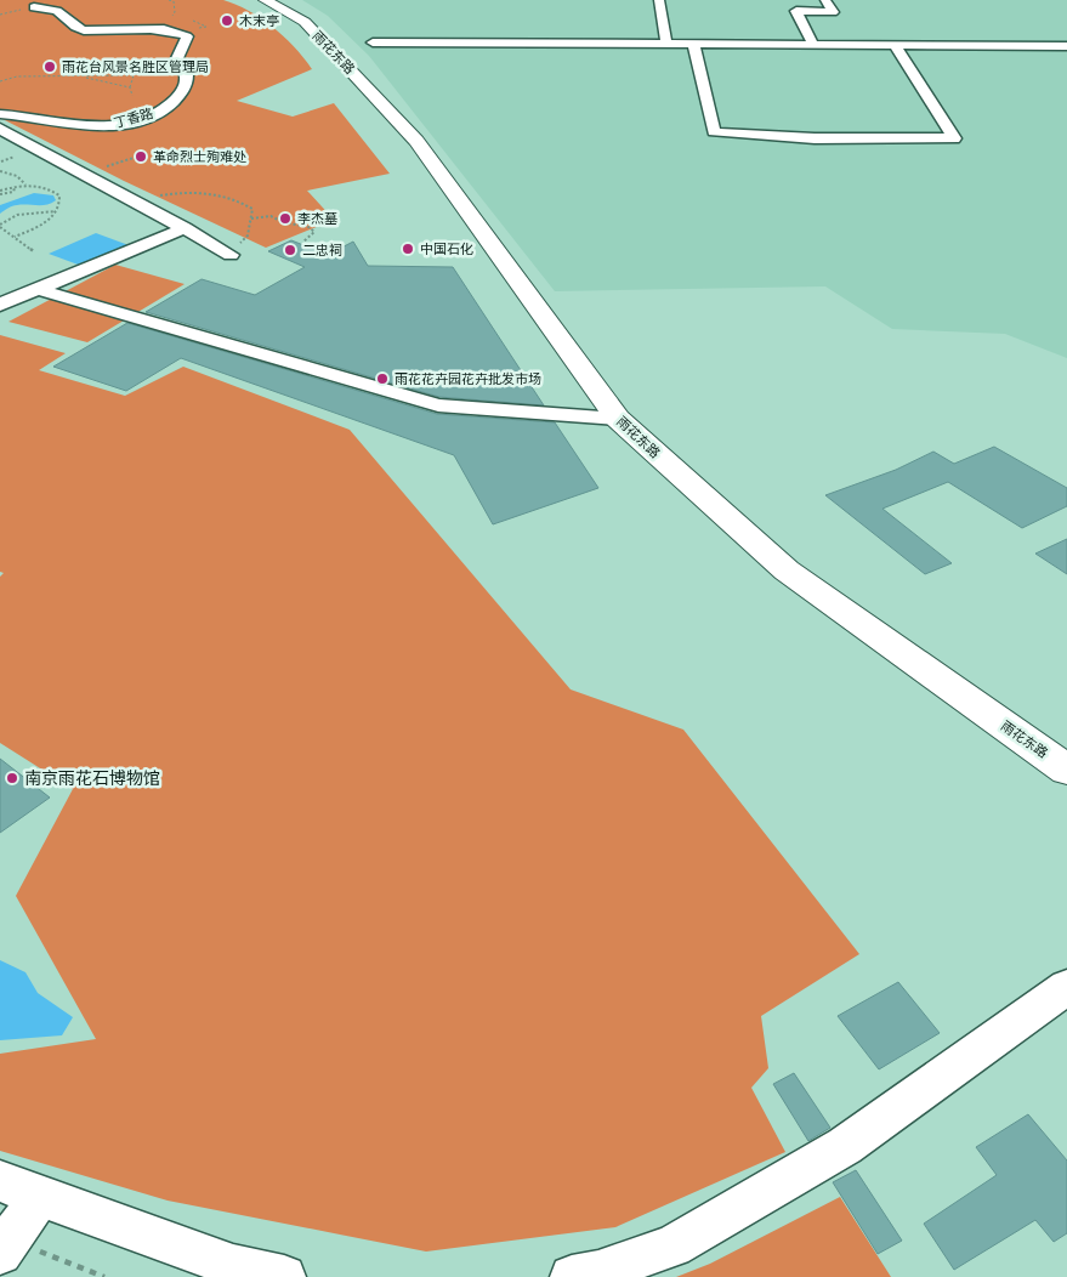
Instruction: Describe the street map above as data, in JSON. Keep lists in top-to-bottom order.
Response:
{
  "streets": {
    "main road": ["雨花东路"],
    "street": ["丁香路"]
  },
  "places": [
    "木末亭",
    "雨花台风景名胜区管理局",
    "革命烈士殉难处",
    "李杰墓",
    "中国石化",
    "二忠祠",
    "雨花花卉园花卉批发市场",
    "南京雨花石博物馆"
  ]
}
